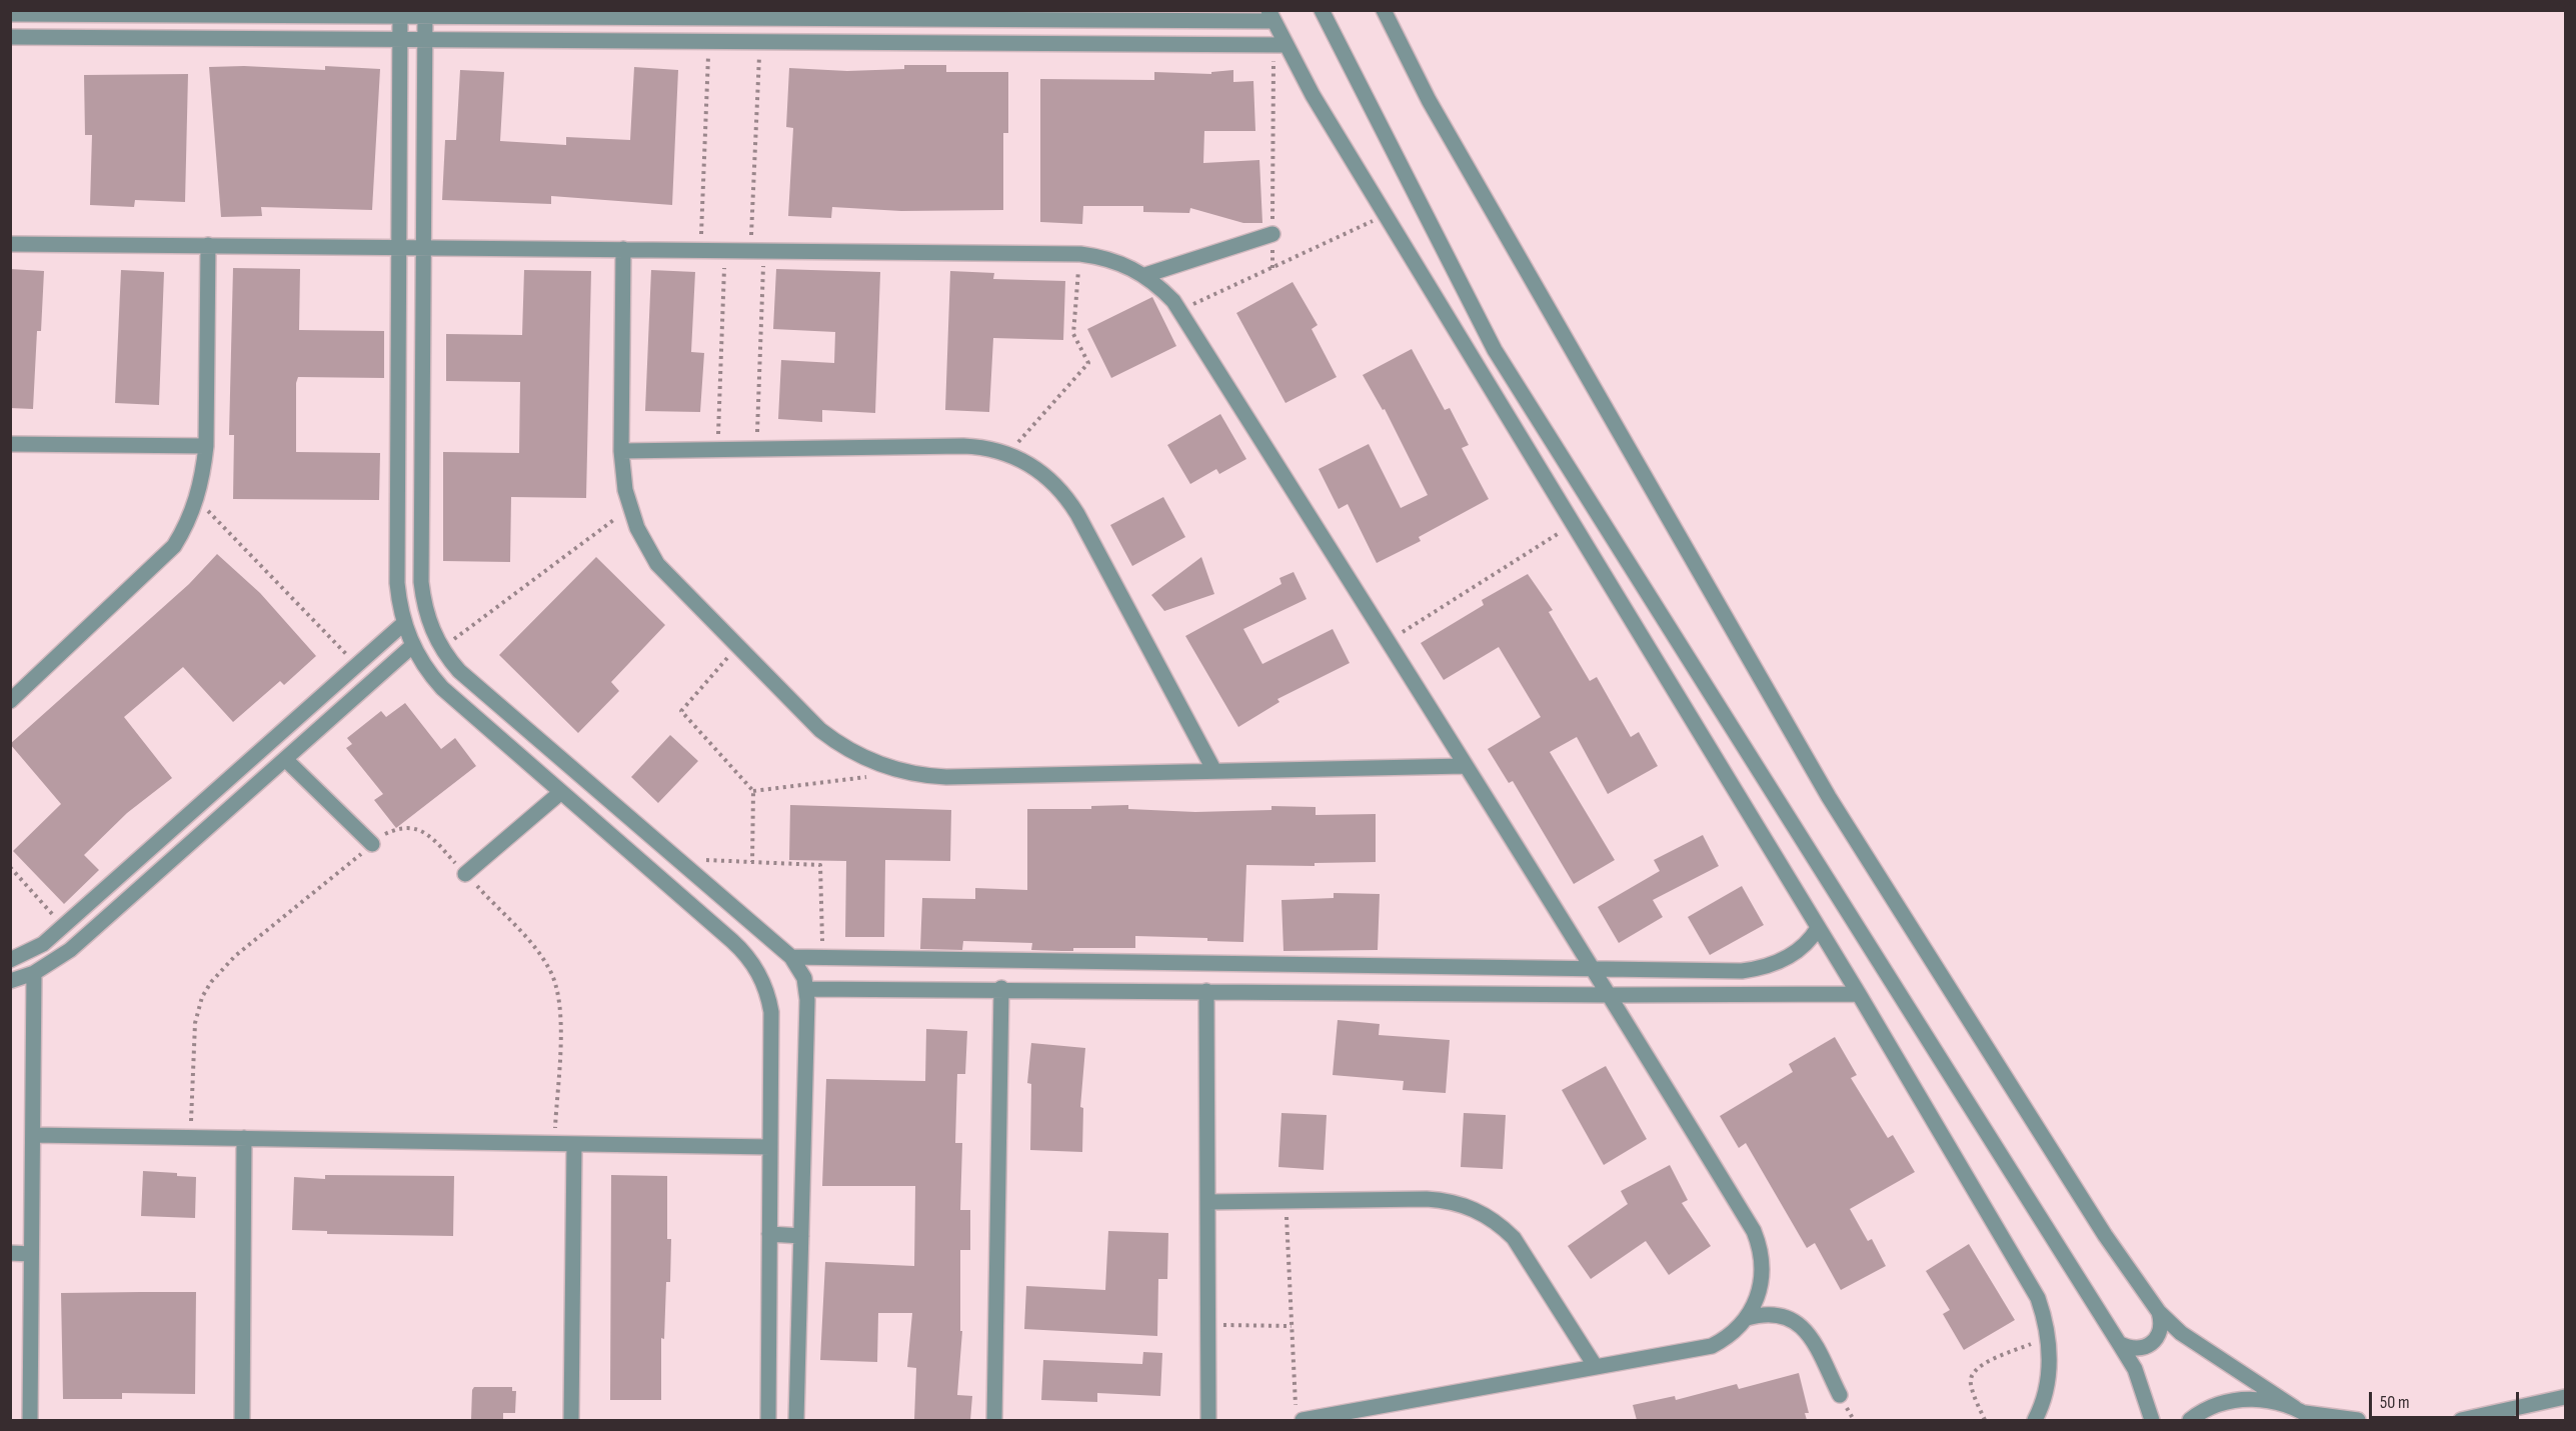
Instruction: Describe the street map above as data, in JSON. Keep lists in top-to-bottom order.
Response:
{
  "scale_bar": "50 m"
}
